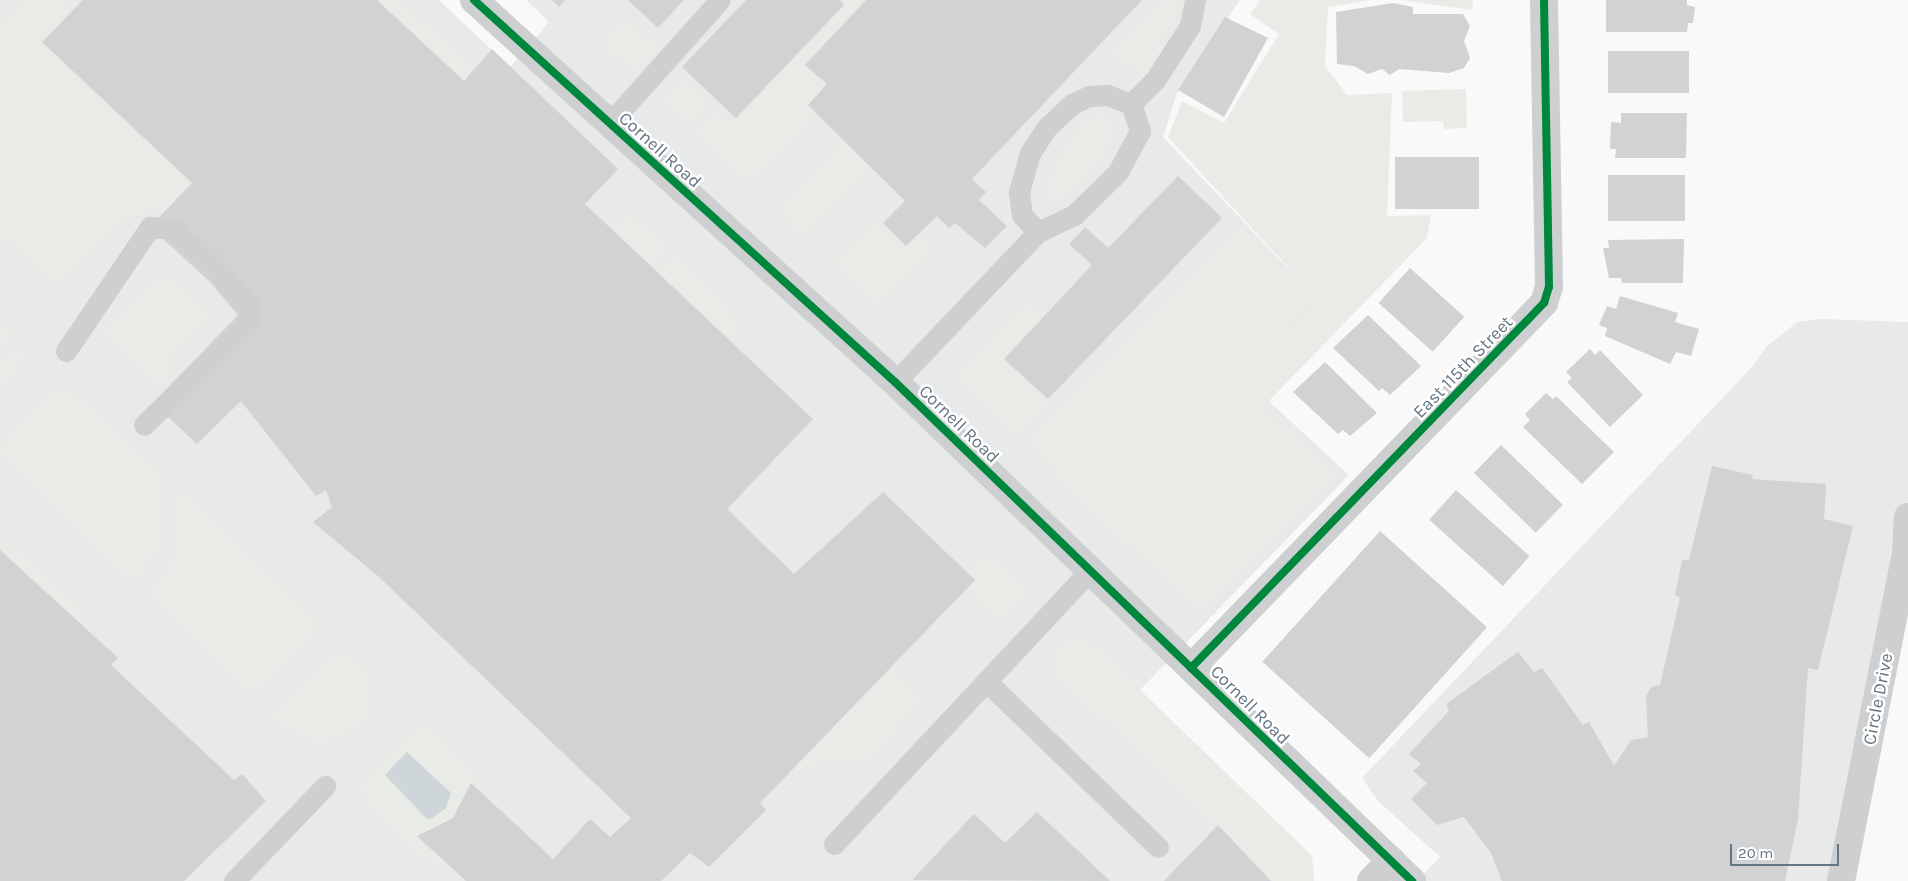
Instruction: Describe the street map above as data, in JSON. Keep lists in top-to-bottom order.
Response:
{
  "streets": {
    "street": ["Cornell Road", "East 115th Street", "Circle Drive"]
  },
  "crossings": [
    ["Cornell Road", "East 115th Street"]
  ],
  "scale_bar": "20 m"
}
